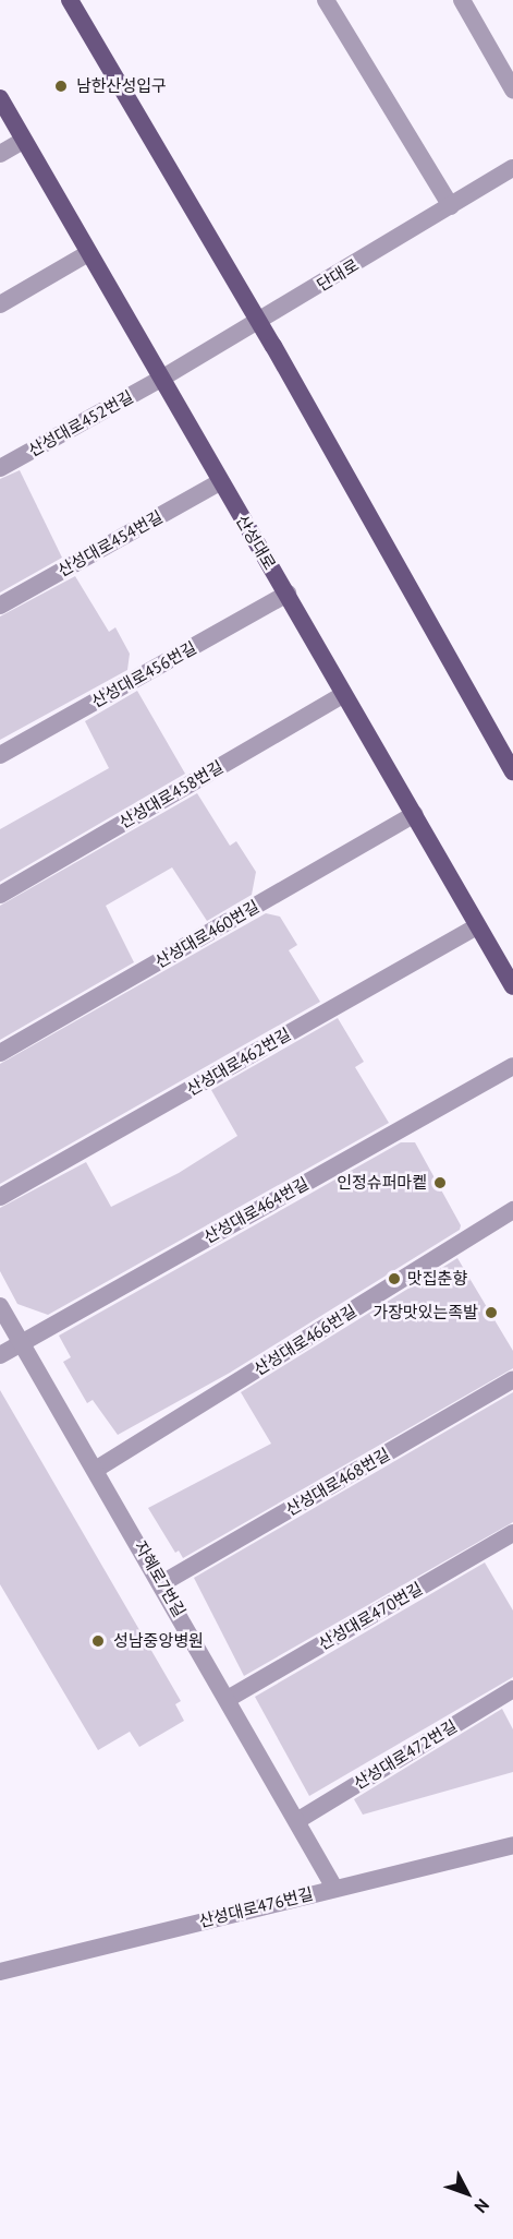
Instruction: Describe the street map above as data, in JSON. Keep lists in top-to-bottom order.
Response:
{
  "streets": {
    "main road": ["산성대로"],
    "street": [
      "단대로",
      "산성대로452번길",
      "산성대로454번길",
      "산성대로456번길",
      "산성대로458번길",
      "산성대로460번길",
      "산성대로462번길",
      "산성대로464번길",
      "산성대로466번길",
      "산성대로468번길",
      "자혜로7번길",
      "산성대로470번길",
      "산성대로472번길",
      "산성대로476번길"
    ]
  },
  "crossings": [
    ["단대로", "산성대로452번길"],
    ["단대로", "산성대로"],
    ["산성대로452번길", "산성대로"],
    ["산성대로", "산성대로454번길"],
    ["산성대로", "산성대로456번길"],
    ["산성대로", "산성대로458번길"],
    ["산성대로", "산성대로460번길"],
    ["산성대로", "산성대로462번길"],
    ["산성대로464번길", "자혜로7번길"],
    ["산성대로466번길", "자혜로7번길"],
    ["산성대로468번길", "자혜로7번길"],
    ["자혜로7번길", "산성대로470번길"],
    ["자혜로7번길", "산성대로472번길"],
    ["자혜로7번길", "산성대로476번길"]
  ],
  "places": [
    "남한산성입구",
    "인정슈퍼마켙",
    "맛집춘향",
    "가장맛있는족발",
    "성남중앙병원"
  ],
  "north": "bottom right"
}
